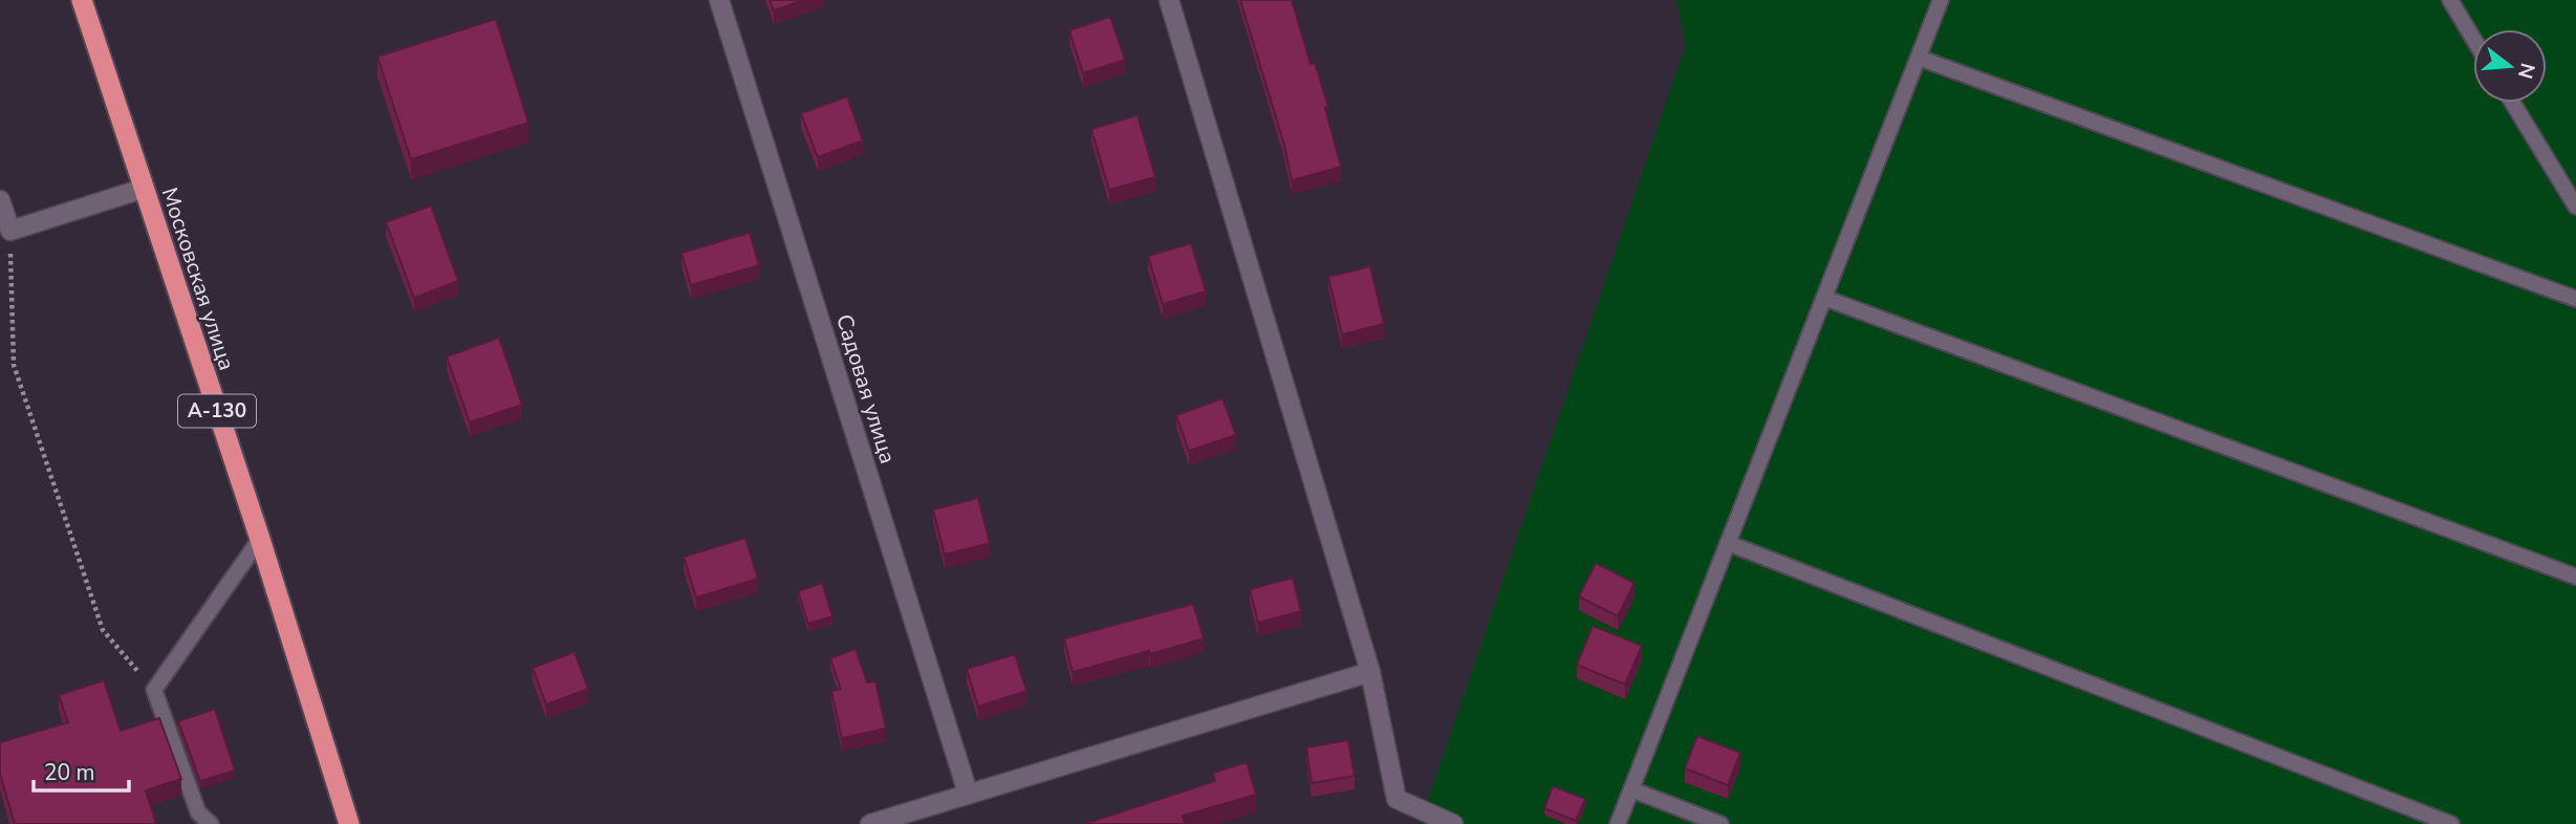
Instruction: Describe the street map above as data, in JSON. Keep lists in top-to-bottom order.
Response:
{
  "streets": {
    "highway": ["Московская улица", "А-130"],
    "street": ["Садовая улица"]
  },
  "scale_bar": "20 m",
  "north": "right"
}
